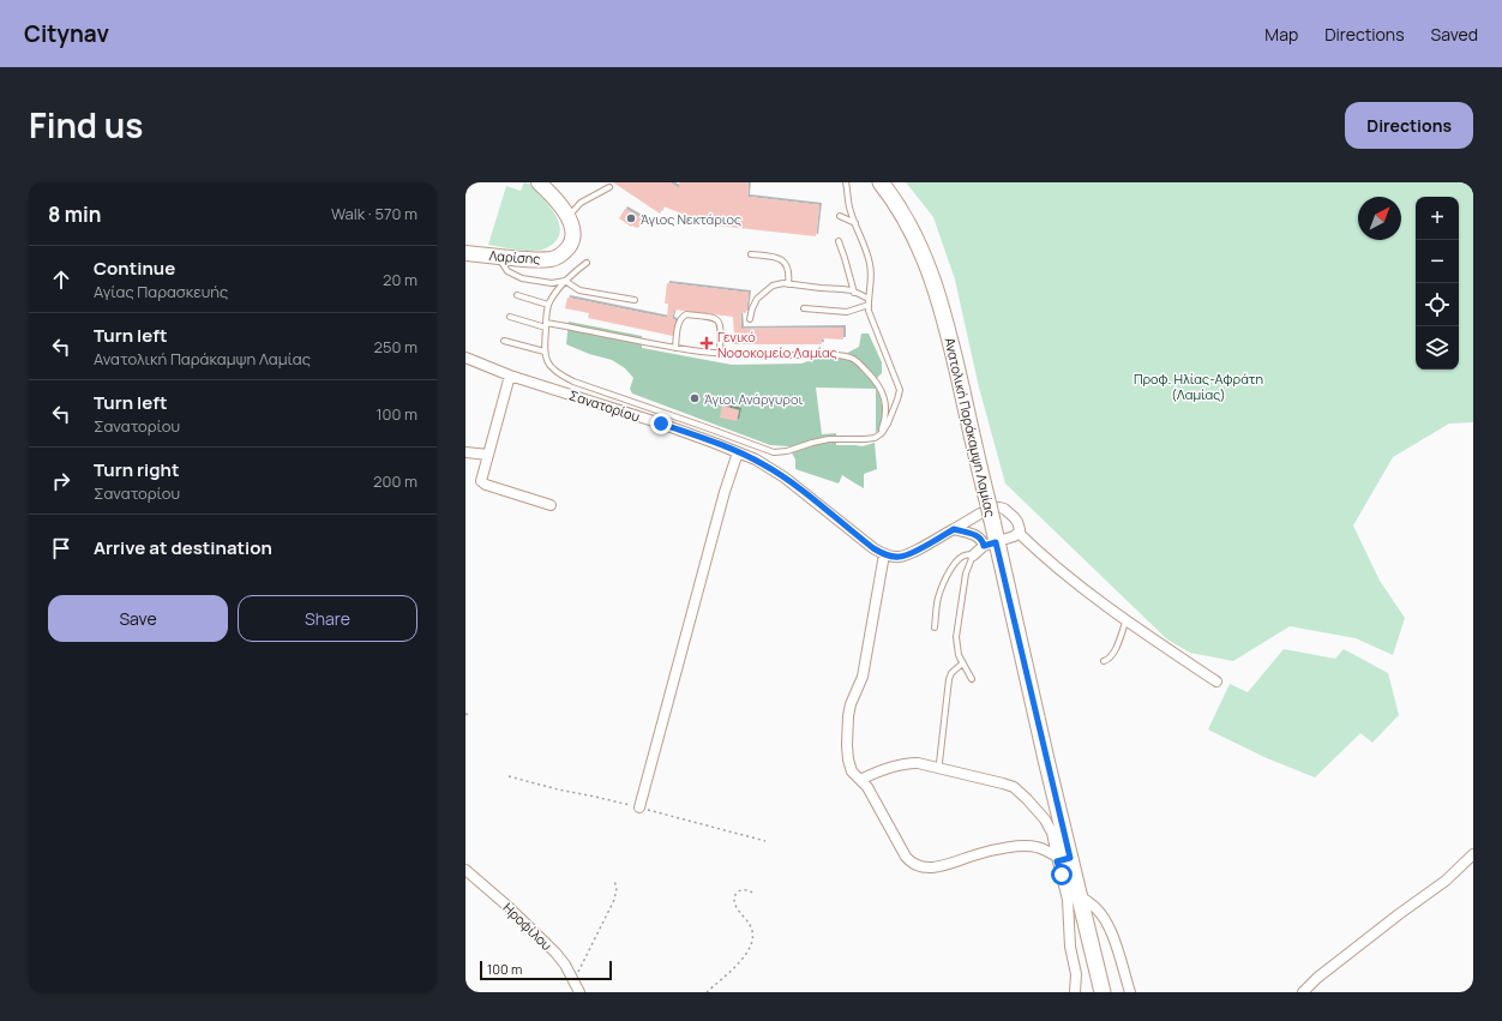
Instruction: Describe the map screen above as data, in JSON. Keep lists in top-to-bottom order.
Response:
{
  "streets": {
    "main road": ["Λαρίσης", "Ανατολική Παράκαμψη Λαμίας"],
    "street": ["Σανατορίου", "Ηροφίλου"]
  },
  "parks": ["Προφ. Ηλίας-Αφράτη (Λαμίας)"],
  "places": {
    "other": ["Άγιος Νεκτάριος", "Άγιοι Ανάργυροι"],
    "health": ["Γενικό Νοσοκομείο Λαμίας"]
  },
  "scale_bar": "100 m",
  "north": "top right",
  "page": {
    "header": "Citynav",
    "nav": ["Map", "Directions", "Saved"],
    "title": "Find us",
    "buttons": [
      "Directions",
      ["Save", "Share"]
    ],
    "heading": ["8 min", "Walk · 570 m"],
    "map_buttons": ["+", "−"],
    "list": [
      ["Continue", "Αγίας Παρασκευής", "20 m"],
      ["Turn left", "Ανατολική Παράκαμψη Λαμίας", "250 m"],
      ["Turn left", "Σανατορίου", "100 m"],
      ["Turn right", "Σανατορίου", "200 m"],
      "Arrive at destination"
    ],
    "scale": "100 m"
  }
}
